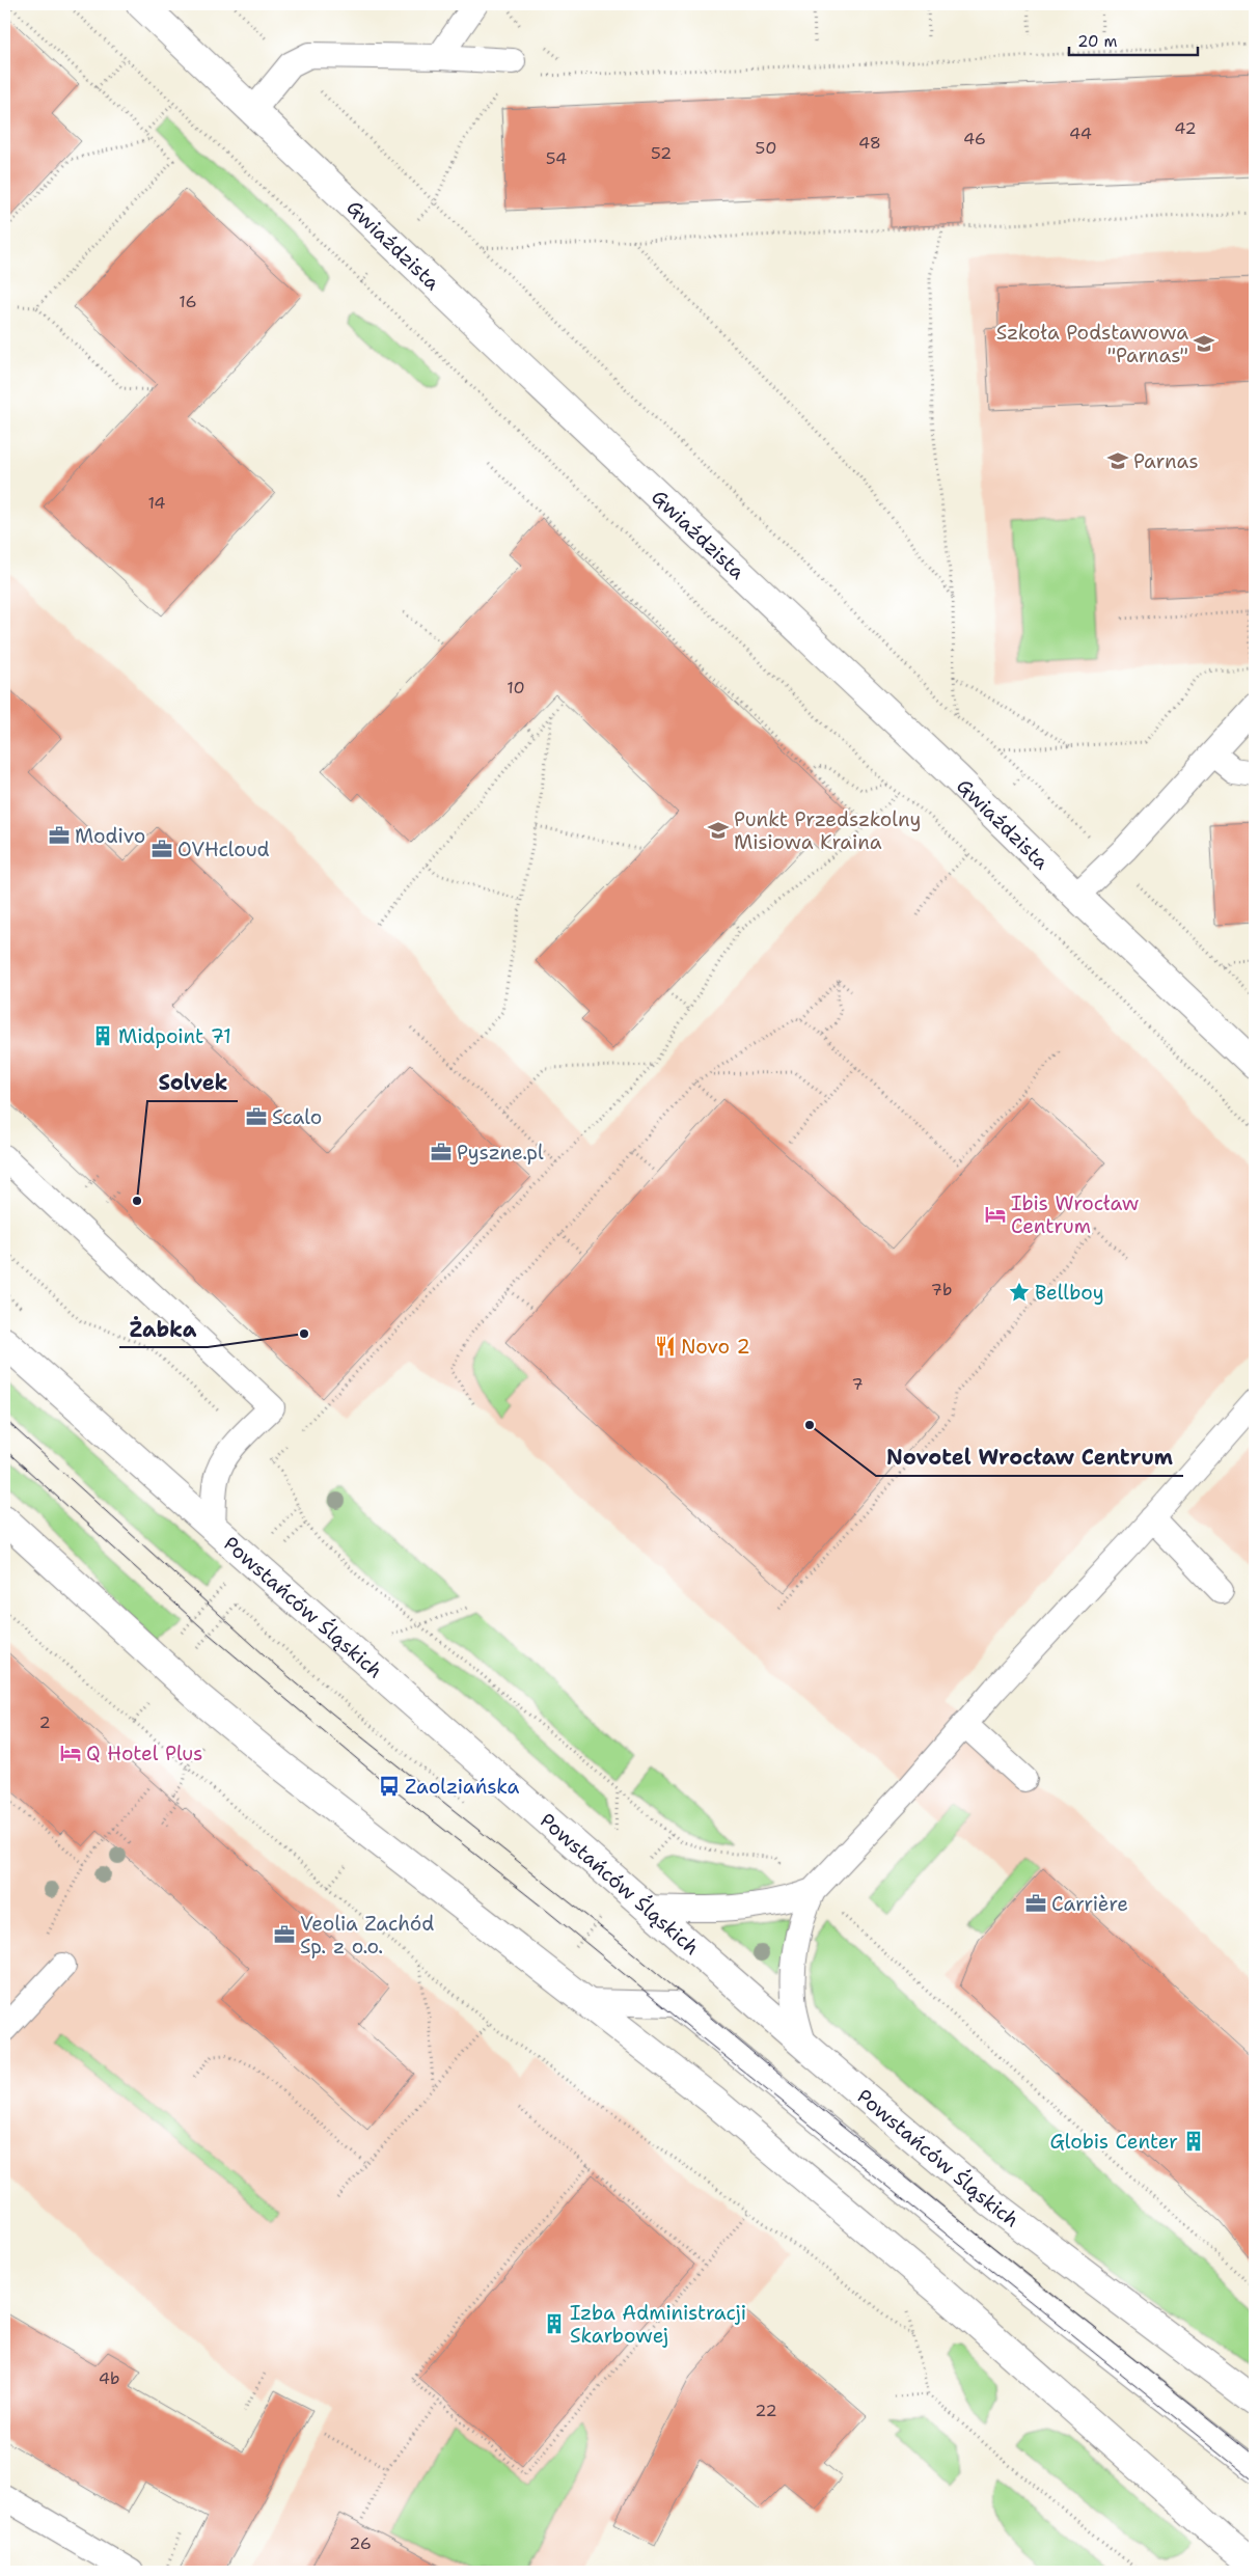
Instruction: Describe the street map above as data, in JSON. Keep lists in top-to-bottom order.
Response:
{
  "streets": {
    "main road": ["Gwiaździsta", "Powstańców Śląskich"]
  },
  "places": {
    "school or university": ["Szkoła Podstawowa \"Parnas\"", "Parnas", "Punkt Przedszkolny Misiowa Kraina"],
    "office": [
      "Modivo",
      "OVHcloud",
      "Scalo",
      "Pyszne.pl",
      "Carrière",
      "Veolia Zachód Sp. z o.o."
    ],
    "building": ["Midpoint 71", "Globis Center", "Izba Administracji Skarbowej"],
    "other": ["Solvek", "Żabka", "Novotel Wrocław Centrum"],
    "hotel": ["Ibis Wrocław Centrum", "Q Hotel Plus"],
    "place": ["Bellboy"],
    "restaurant": ["Novo 2"],
    "bus stop": ["Zaolziańska"]
  },
  "house_numbers": [
    "42",
    "44",
    "46",
    "48",
    "50",
    "52",
    "54",
    "16",
    "14",
    "10",
    "7b",
    "7",
    "2",
    "4b",
    "22",
    "26"
  ],
  "scale_bar": "20 m"
}
